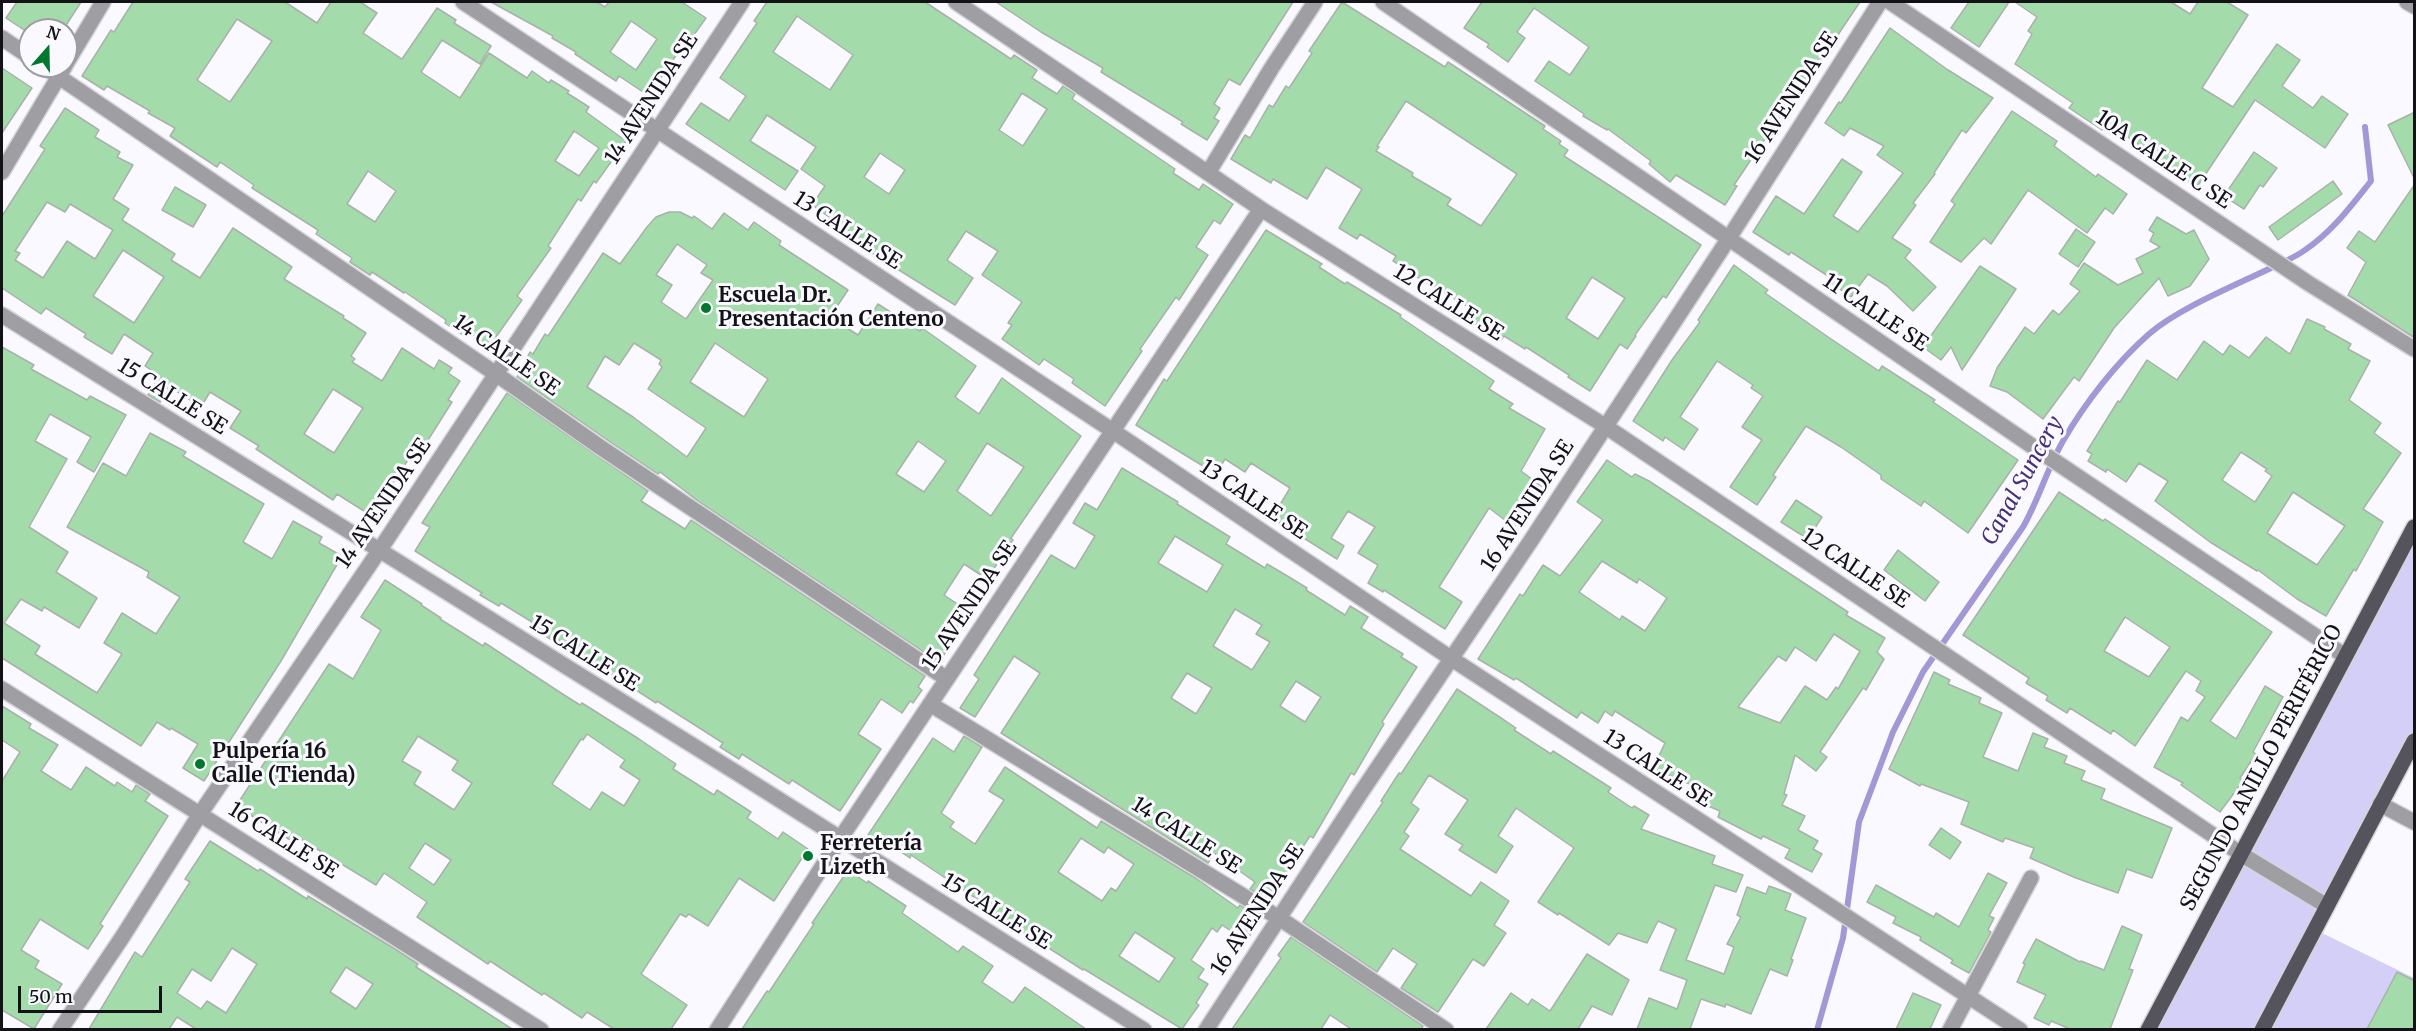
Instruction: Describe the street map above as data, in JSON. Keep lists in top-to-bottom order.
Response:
{
  "streets": {
    "main road": ["SEGUNDO ANILLO PERIFÉRICO"],
    "street": [
      "16 AVENIDA SE",
      "14 AVENIDA SE",
      "10A CALLE C SE",
      "13 CALLE SE",
      "12 CALLE SE",
      "11 CALLE SE",
      "14 CALLE SE",
      "15 CALLE SE",
      "15 AVENIDA SE",
      "16 CALLE SE"
    ]
  },
  "crossings": [
    ["16 AVENIDA SE", "13 CALLE SE"],
    ["16 AVENIDA SE", "12 CALLE SE"],
    ["16 AVENIDA SE", "11 CALLE SE"],
    ["16 AVENIDA SE", "14 CALLE SE"],
    ["14 AVENIDA SE", "13 CALLE SE"],
    ["14 AVENIDA SE", "14 CALLE SE"],
    ["14 AVENIDA SE", "15 CALLE SE"],
    ["14 AVENIDA SE", "16 CALLE SE"],
    ["13 CALLE SE", "15 AVENIDA SE"],
    ["12 CALLE SE", "15 AVENIDA SE"],
    ["12 CALLE SE", "SEGUNDO ANILLO PERIFÉRICO"],
    ["11 CALLE SE", "SEGUNDO ANILLO PERIFÉRICO"],
    ["14 CALLE SE", "15 AVENIDA SE"],
    ["15 CALLE SE", "15 AVENIDA SE"]
  ],
  "water": ["Canal Suncery"],
  "places": ["Escuela Dr. Presentación Centeno", "Pulpería 16 Calle (Tienda)", "Ferretería Lizeth"],
  "scale_bar": "50 m",
  "north": "top"
}
